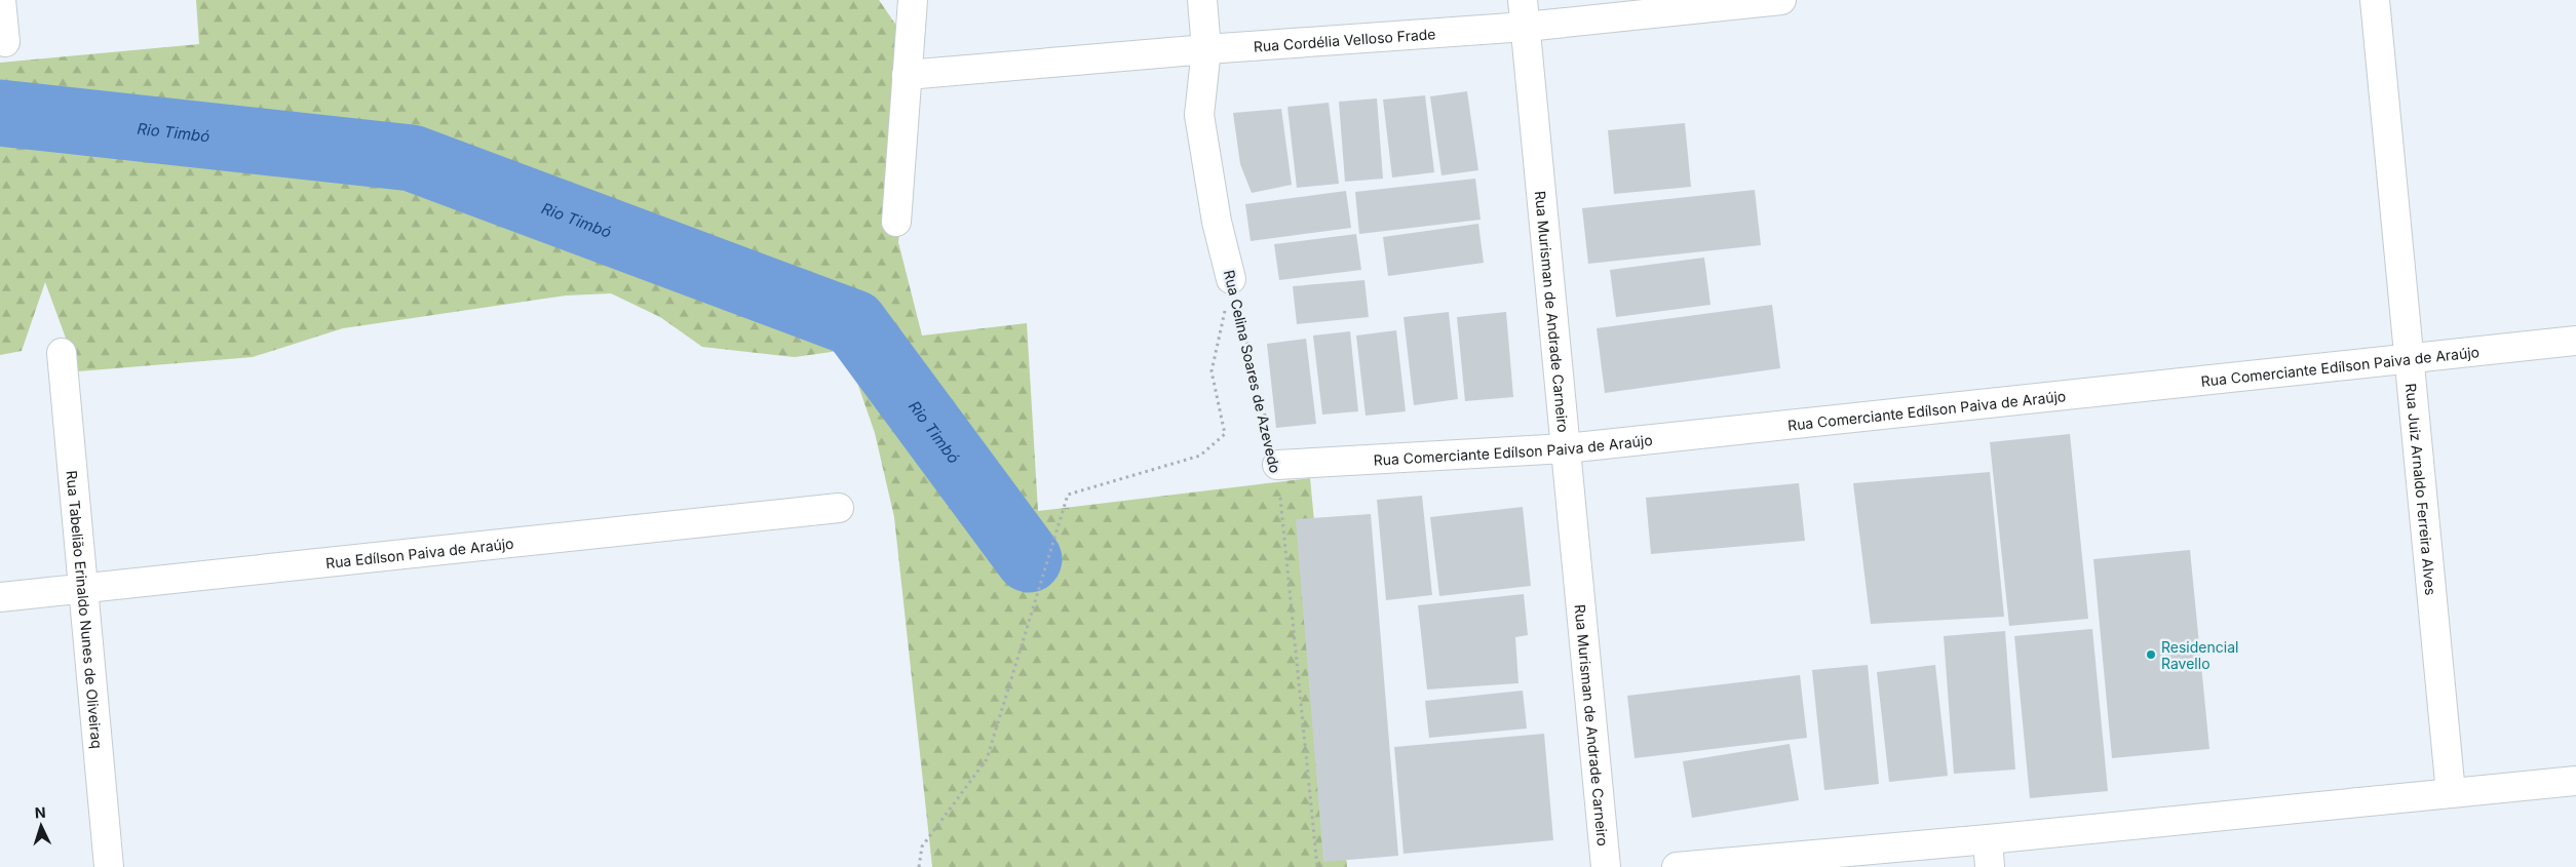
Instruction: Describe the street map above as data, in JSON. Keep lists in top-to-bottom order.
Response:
{
  "streets": {
    "street": [
      "Rua Cordélia Velloso Frade",
      "Rua Murisman de Andrade Carneiro",
      "Rua Comerciante Edílson Paiva de Araújo",
      "Rua Celina Soares de Azevedo",
      "Rua Juiz Arnaldo Ferreira Alves",
      "Rua Edílson Paiva de Araújo",
      "Rua Tabelião Erinaldo Nunes de Oliveiraq"
    ]
  },
  "crossings": [
    ["Rua Cordélia Velloso Frade", "Rua Murisman de Andrade Carneiro"],
    ["Rua Cordélia Velloso Frade", "Rua Celina Soares de Azevedo"],
    ["Rua Murisman de Andrade Carneiro", "Rua Comerciante Edílson Paiva de Araújo"],
    ["Rua Comerciante Edílson Paiva de Araújo", "Rua Celina Soares de Azevedo"],
    ["Rua Comerciante Edílson Paiva de Araújo", "Rua Juiz Arnaldo Ferreira Alves"],
    ["Rua Edílson Paiva de Araújo", "Rua Tabelião Erinaldo Nunes de Oliveiraq"]
  ],
  "water": ["Rio Timbó"],
  "places": ["Residencial Ravello"],
  "north": "top"
}
